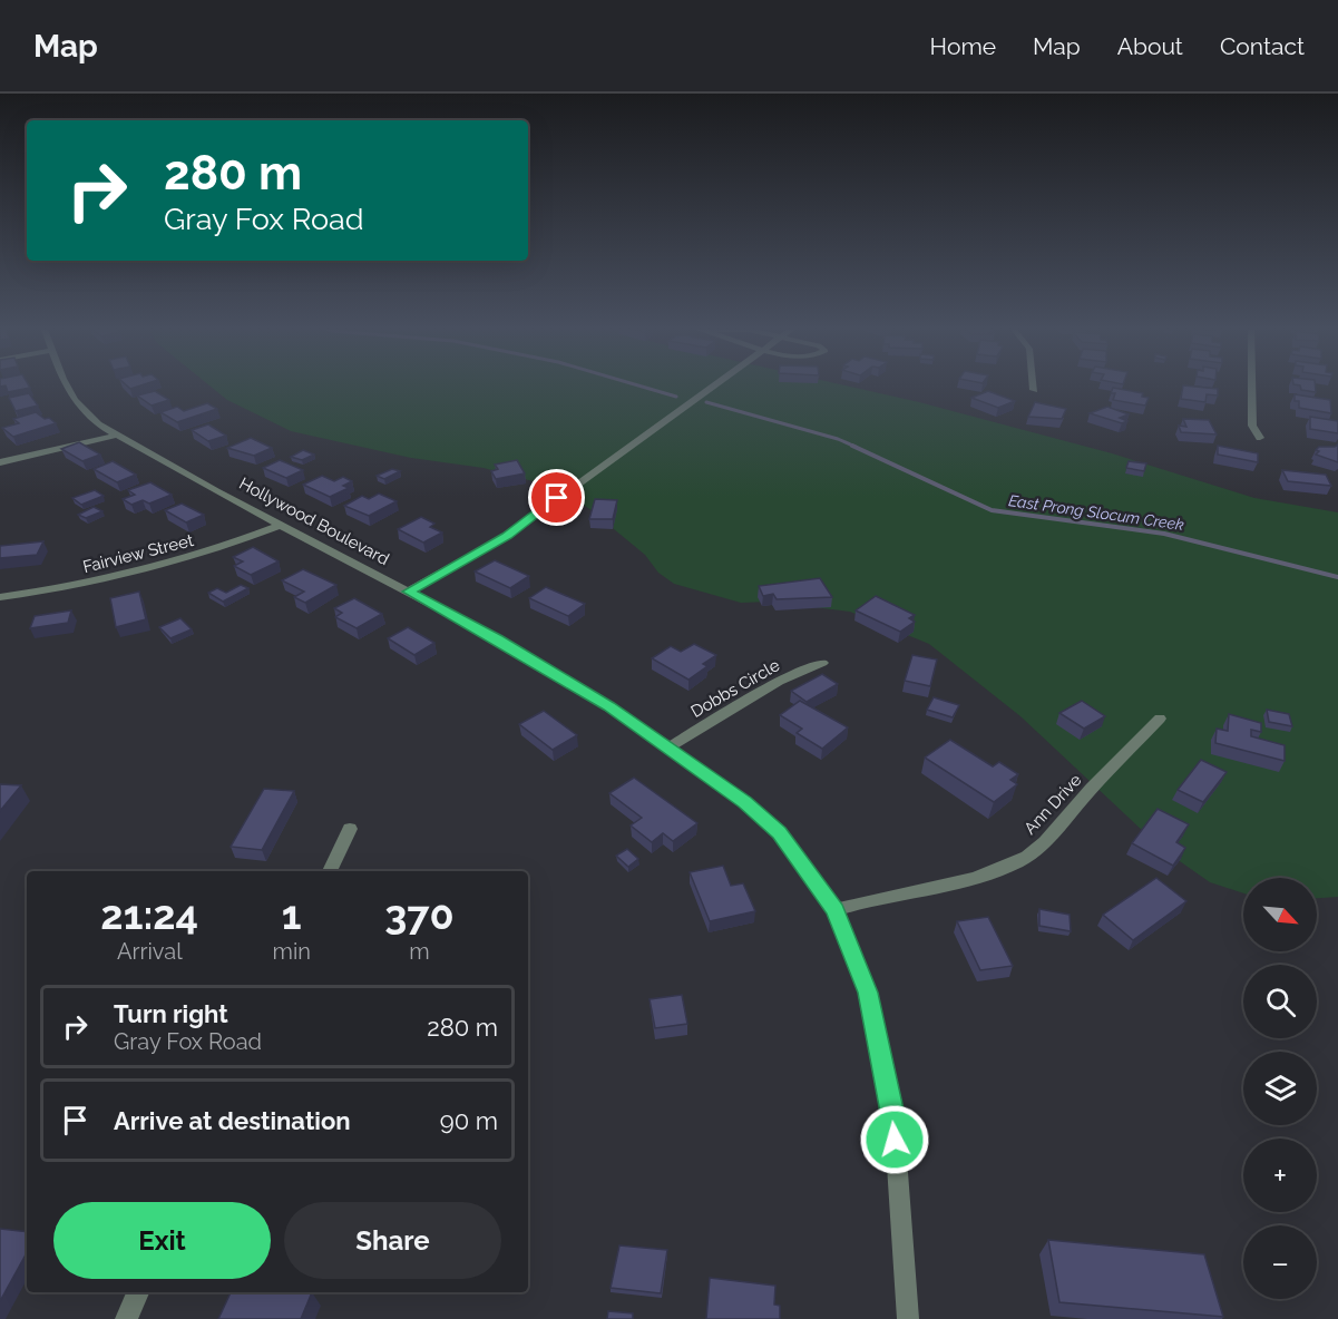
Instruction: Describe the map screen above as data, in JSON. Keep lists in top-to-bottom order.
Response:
{
  "streets": {
    "street": [
      "Hollywood Boulevard",
      "Fairview Street",
      "Dobbs Circle",
      "Ann Drive"
    ]
  },
  "crossings": [
    ["Hollywood Boulevard", "Fairview Street"],
    ["Hollywood Boulevard", "Dobbs Circle"],
    ["Hollywood Boulevard", "Ann Drive"]
  ],
  "water": ["East Prong Slocum Creek"],
  "north": "bottom right",
  "page": {
    "header": "Map",
    "nav": [
      "Home",
      "Map",
      "About",
      "Contact"
    ],
    "turn": ["280 m", "Gray Fox Road"],
    "eta": [
      "21:24",
      "Arrival",
      "1",
      "min",
      "370",
      "m"
    ],
    "map_buttons": ["+", "−"],
    "list": [
      {
        "name": "Turn right",
        "note": "Gray Fox Road",
        "value": "280 m"
      },
      {
        "name": "Arrive at destination",
        "value": "90 m"
      }
    ],
    "buttons": ["Exit", "Share"]
  }
}
